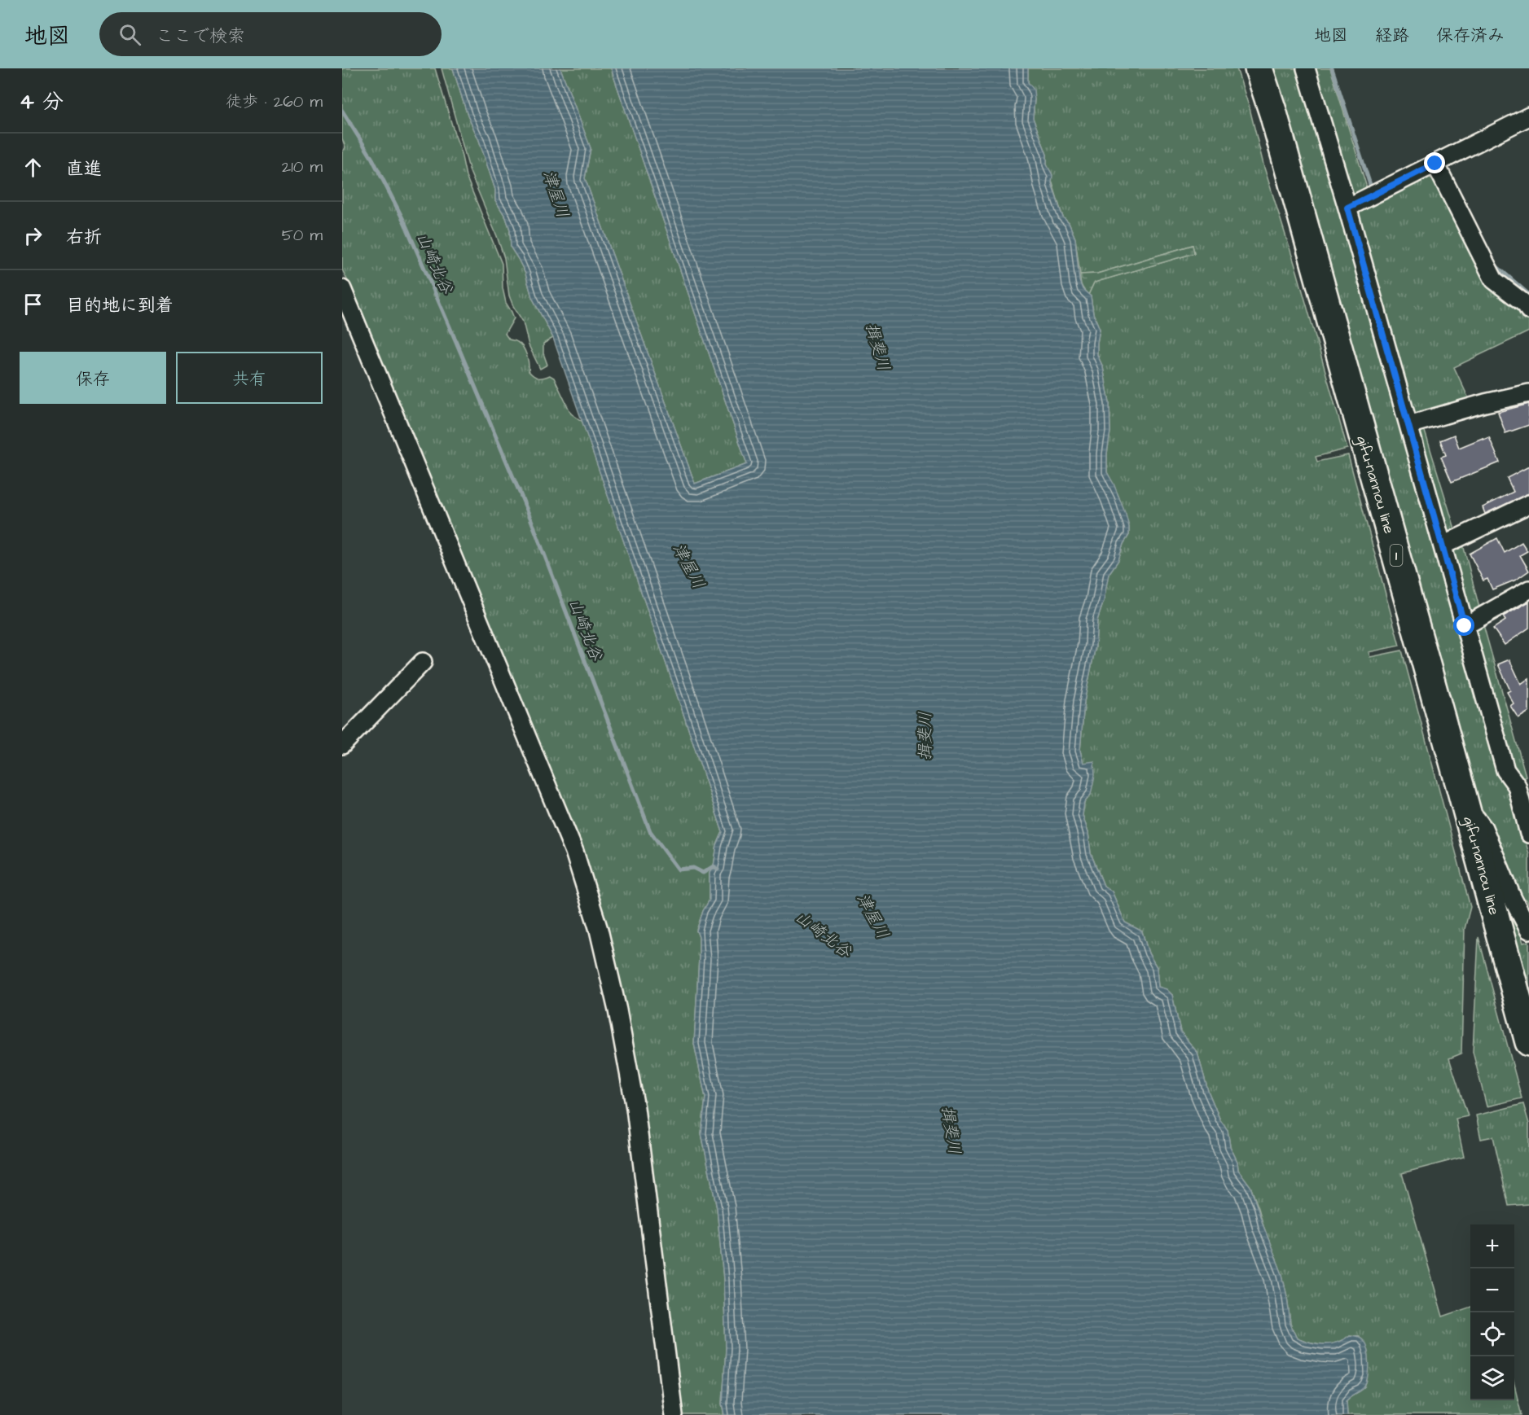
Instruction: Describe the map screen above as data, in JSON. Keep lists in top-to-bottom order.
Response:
{
  "streets": {
    "main road": ["gifu-nannou line", "1"]
  },
  "water": ["津屋川", "山崎北谷", "揖斐川"],
  "page": {
    "header": "地図",
    "search": "ここで検索",
    "nav": ["地図", "経路", "保存済み"],
    "heading": ["4 分", "徒歩 · 260 m"],
    "list": [
      ["直進", "210 m"],
      ["右折", "50 m"],
      "目的地に到着"
    ],
    "buttons": ["保存", "共有"],
    "map_buttons": ["+", "−"]
  }
}
